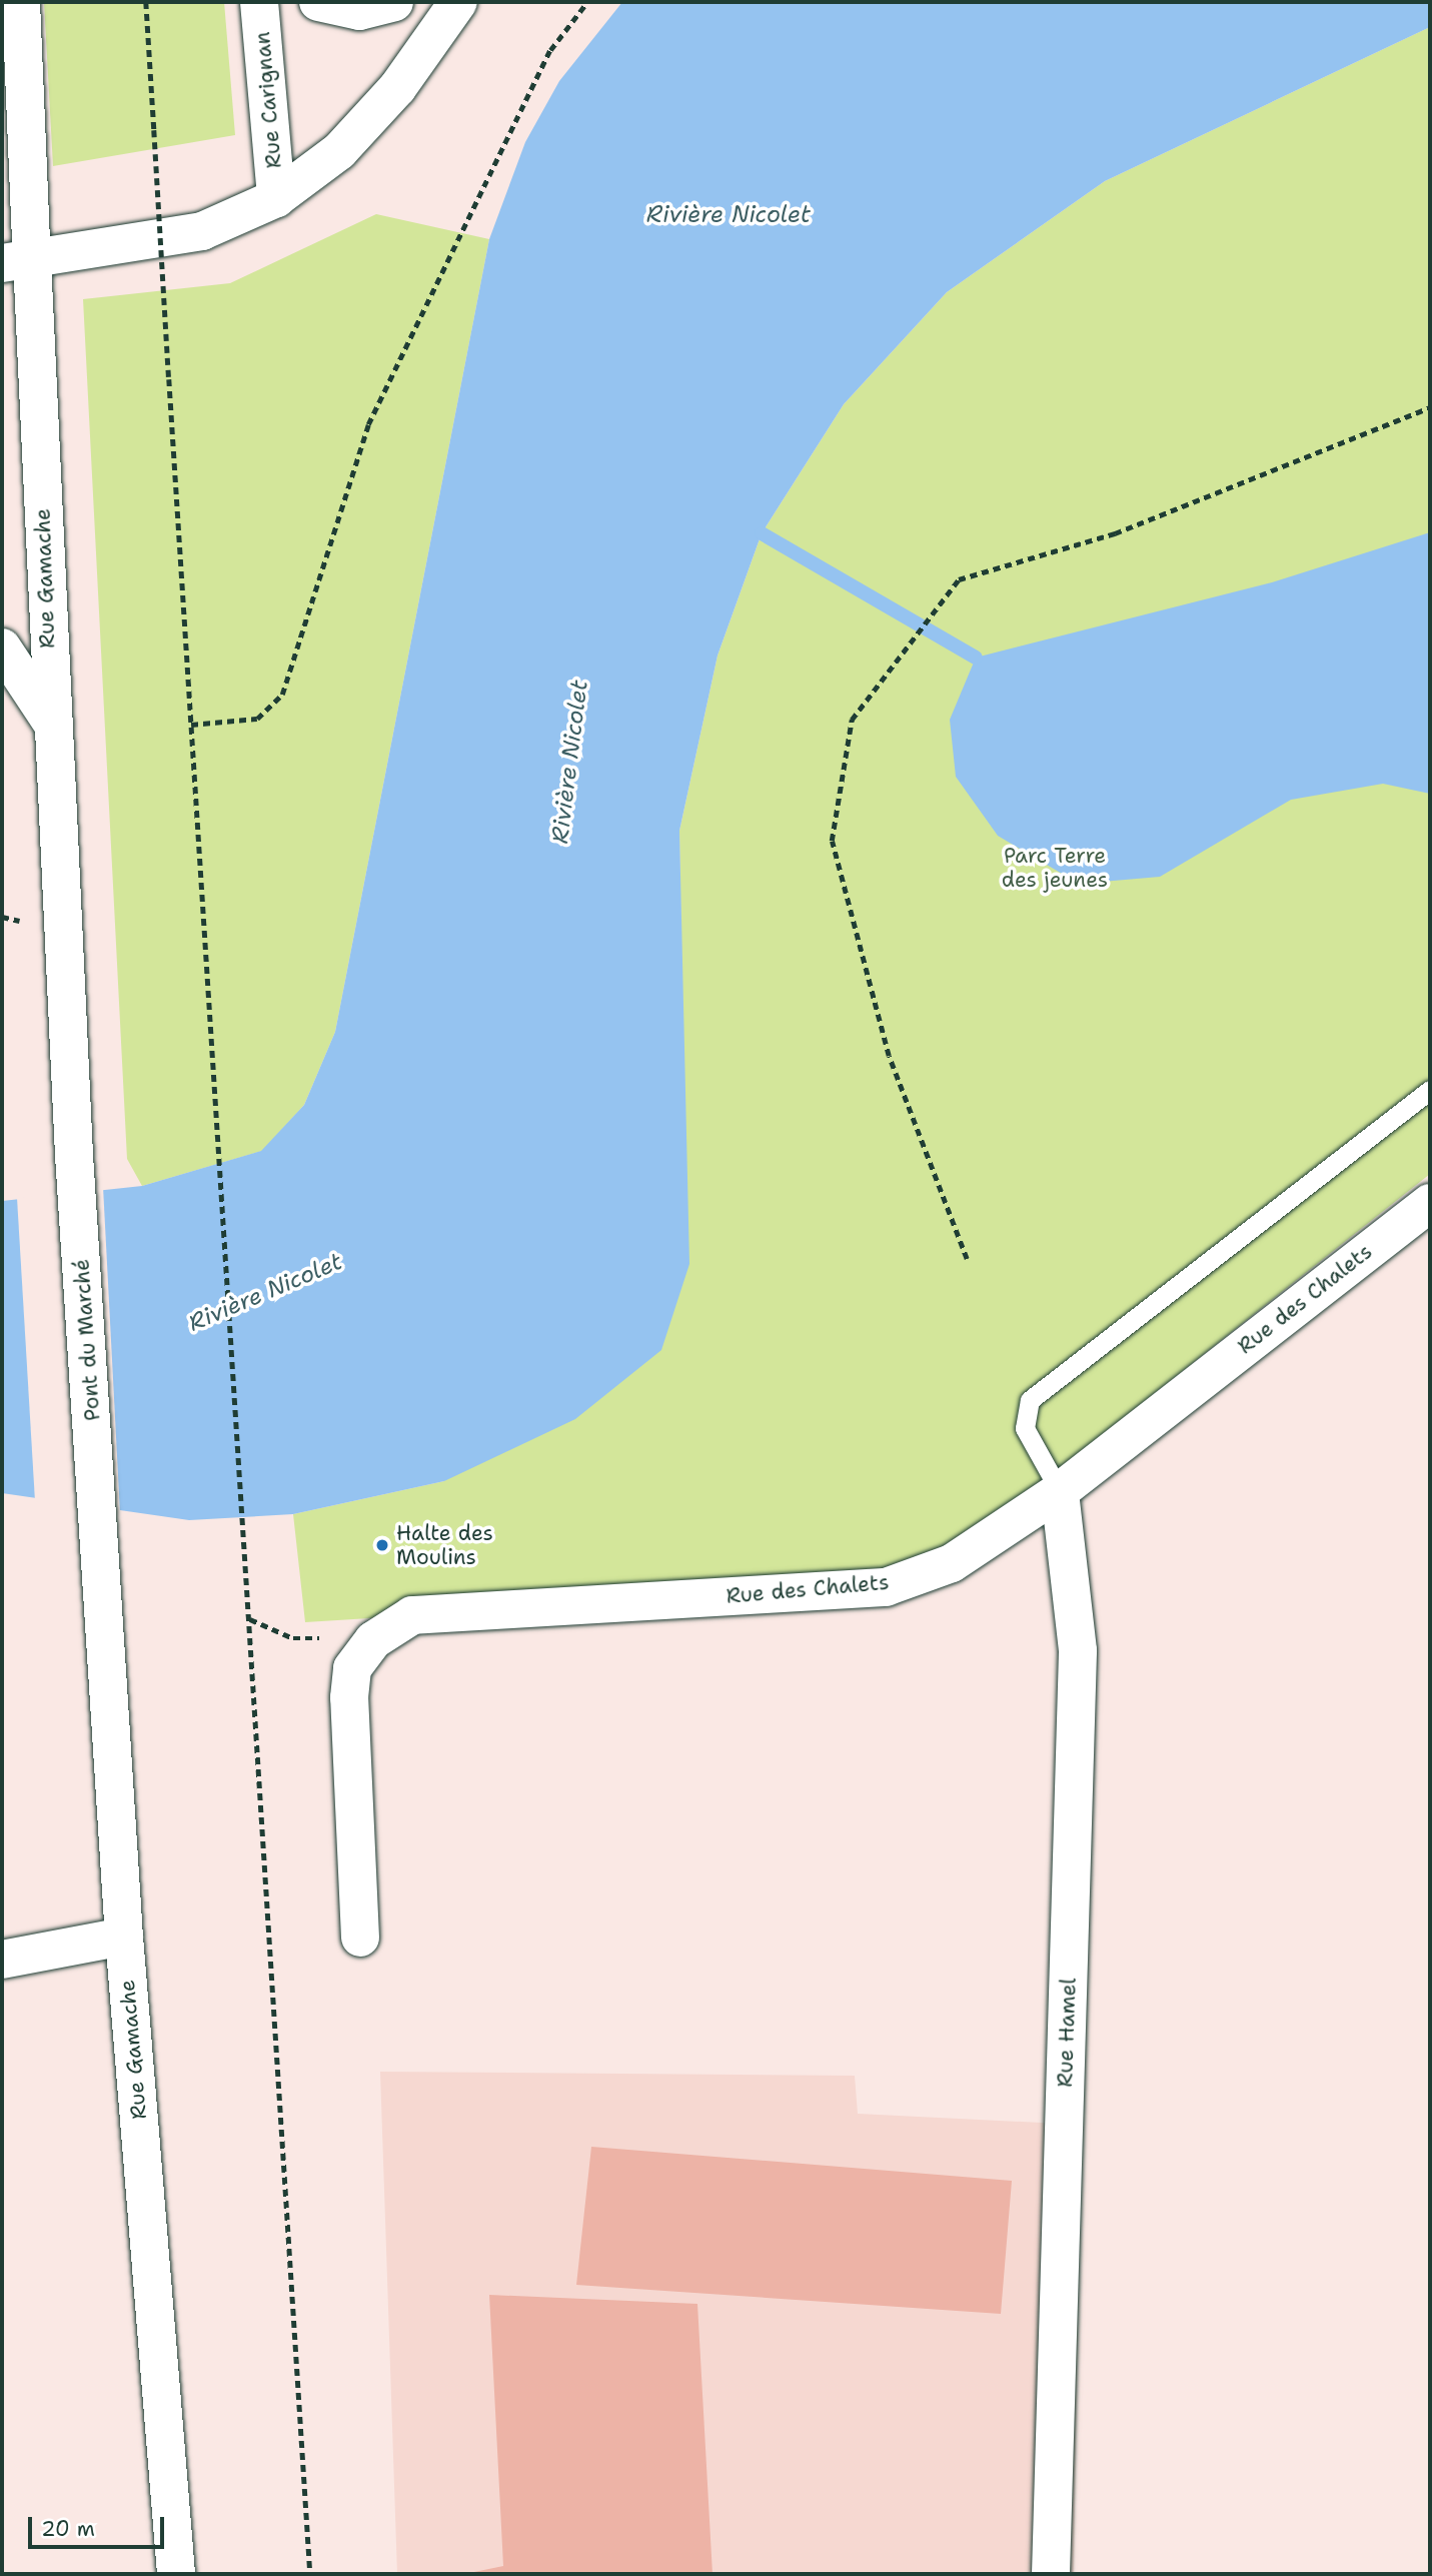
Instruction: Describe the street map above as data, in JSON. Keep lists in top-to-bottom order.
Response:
{
  "streets": {
    "street": [
      "Rue Carignan",
      "Rue Gamache",
      "Rue des Chalets",
      "Pont du Marché",
      "Rue Hamel"
    ]
  },
  "crossings": [
    ["Rue Gamache", "Pont du Marché"],
    ["Rue des Chalets", "Rue Hamel"]
  ],
  "water": ["Rivière Nicolet"],
  "parks": ["Parc Terre des jeunes"],
  "places": ["Halte des Moulins"],
  "scale_bar": "20 m"
}
